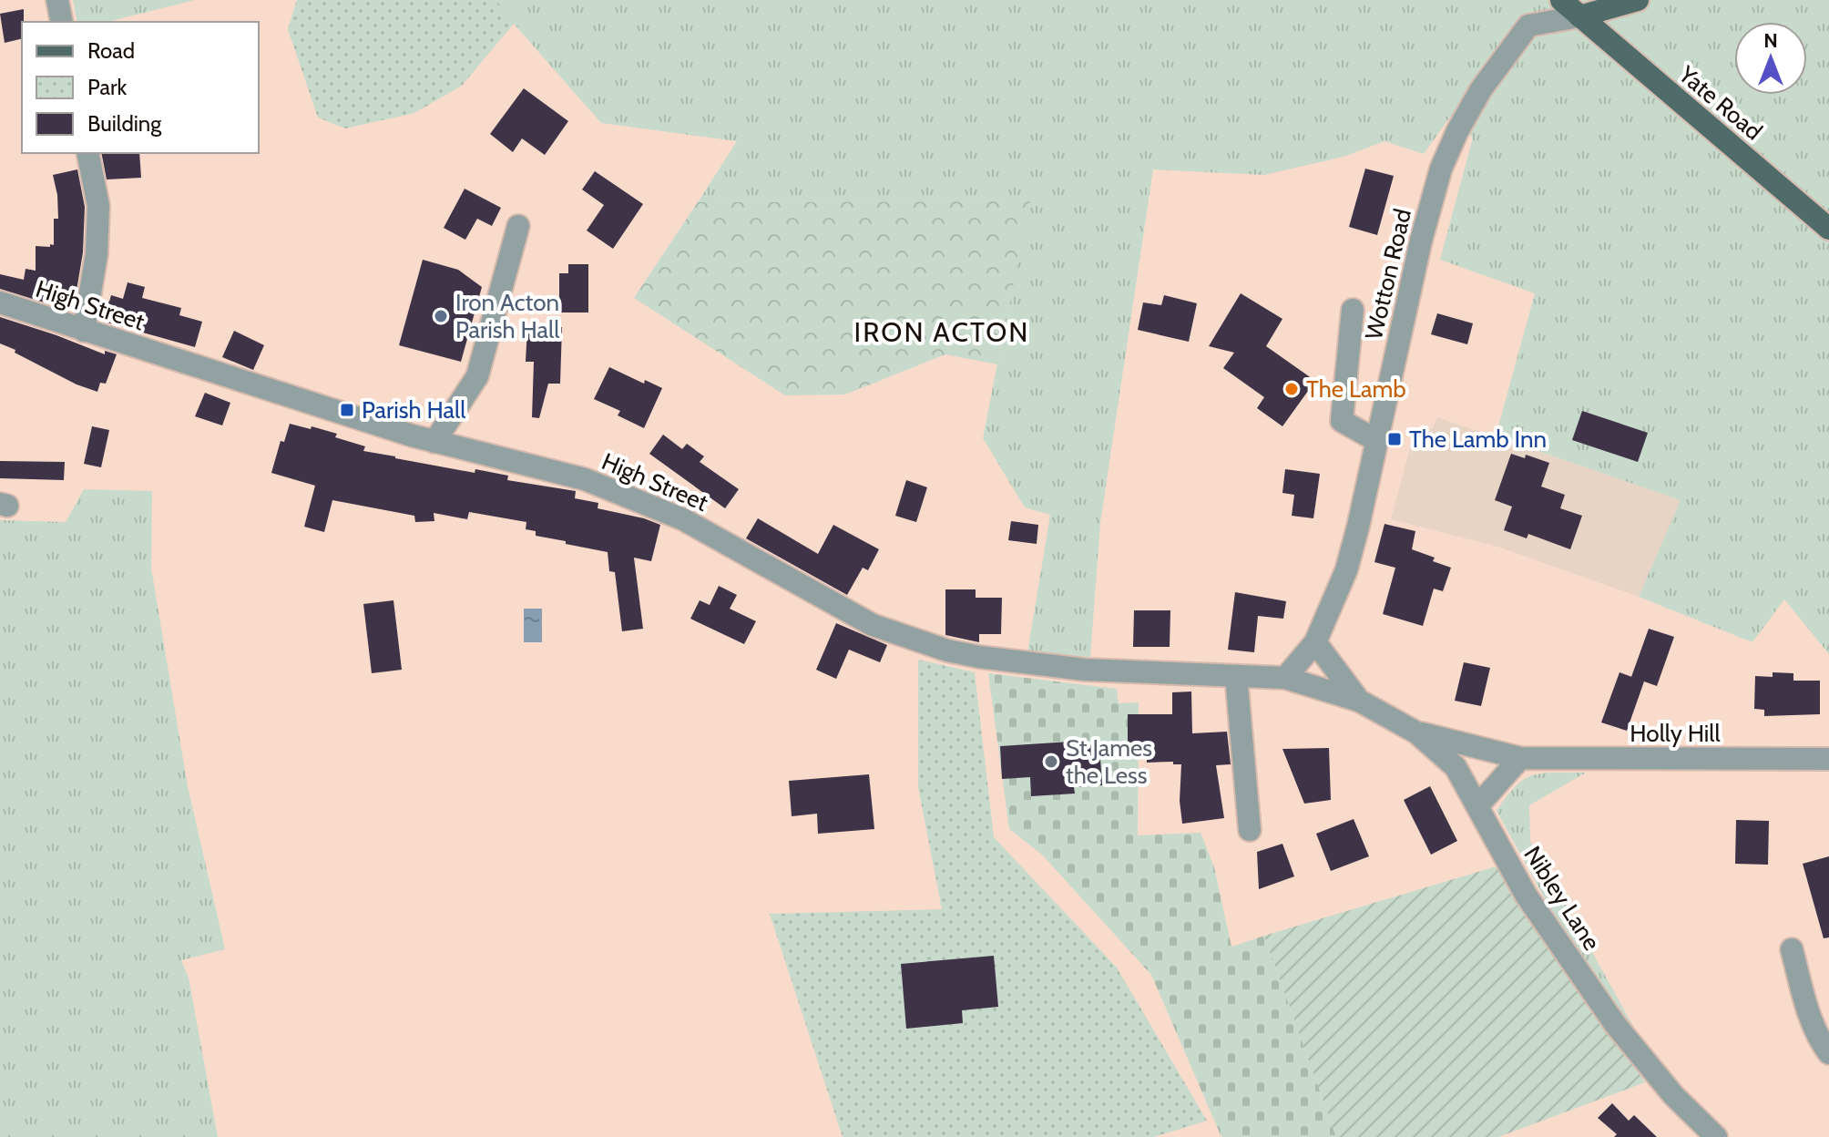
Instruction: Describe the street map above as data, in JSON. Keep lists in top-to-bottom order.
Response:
{
  "streets": {
    "main road": ["Yate Road"],
    "street": [
      "Wotton Road",
      "High Street",
      "Holly Hill",
      "Nibley Lane"
    ]
  },
  "crossings": [
    ["Yate Road", "Wotton Road"],
    ["Wotton Road", "High Street"],
    ["Wotton Road", "Nibley Lane"],
    ["High Street", "Nibley Lane"],
    ["Holly Hill", "Nibley Lane"]
  ],
  "districts": ["IRON ACTON"],
  "places": {
    "other": ["Iron Acton Parish Hall", "The Lamb", "St James the Less"],
    "transit": ["Parish Hall", "The Lamb Inn"]
  },
  "legend": ["Road", "Park", "Building"],
  "north": "top"
}
